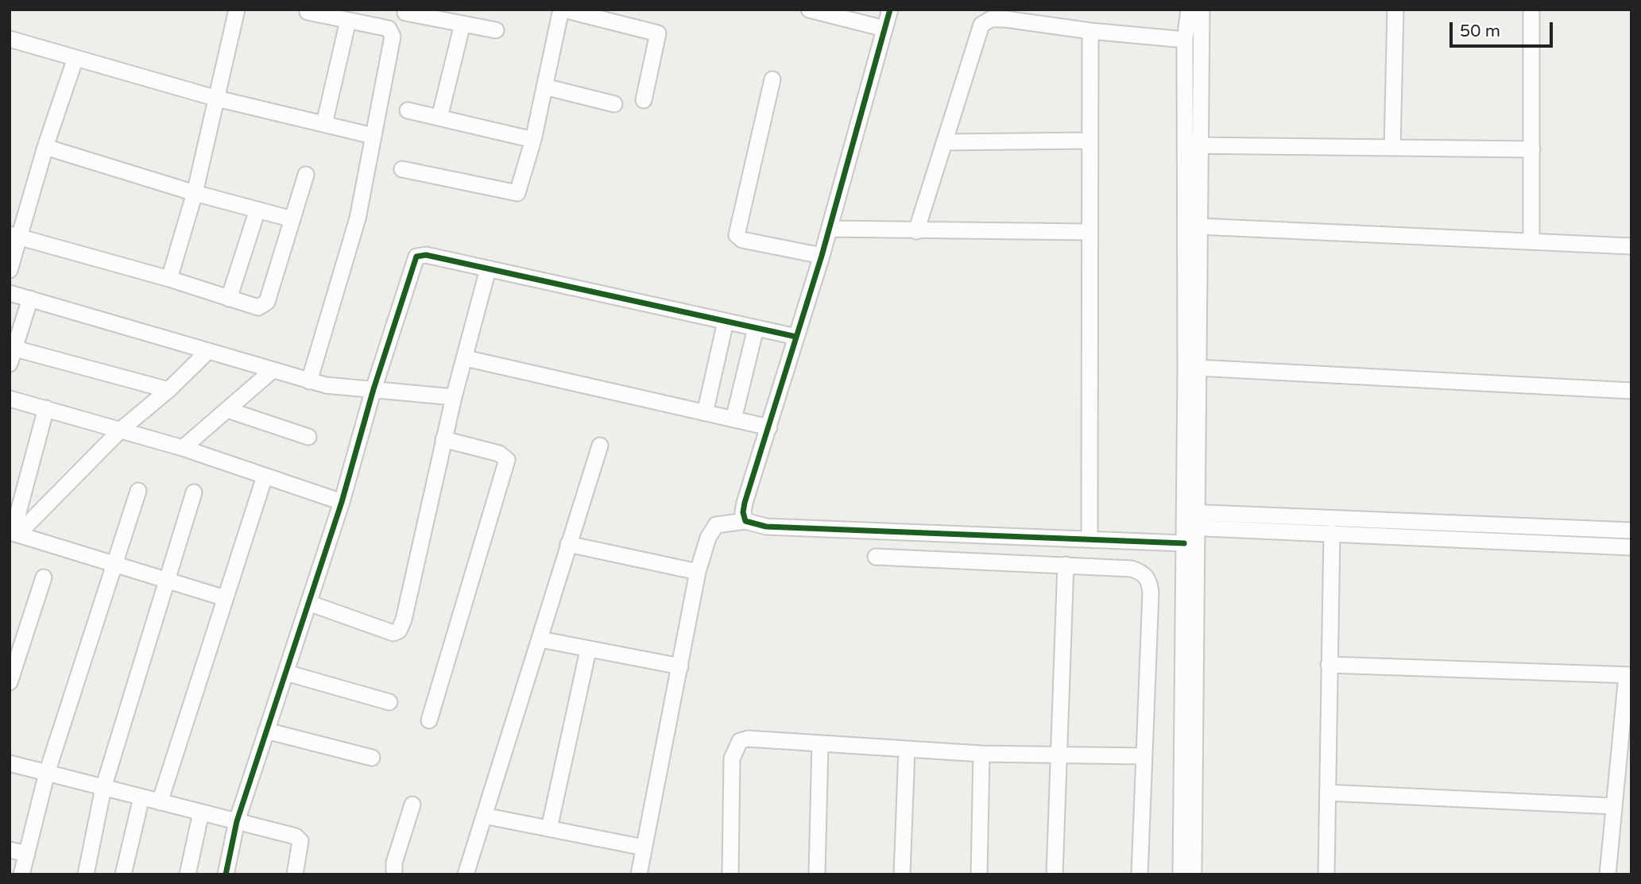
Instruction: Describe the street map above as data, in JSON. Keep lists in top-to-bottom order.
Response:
{
  "scale_bar": "50 m"
}
